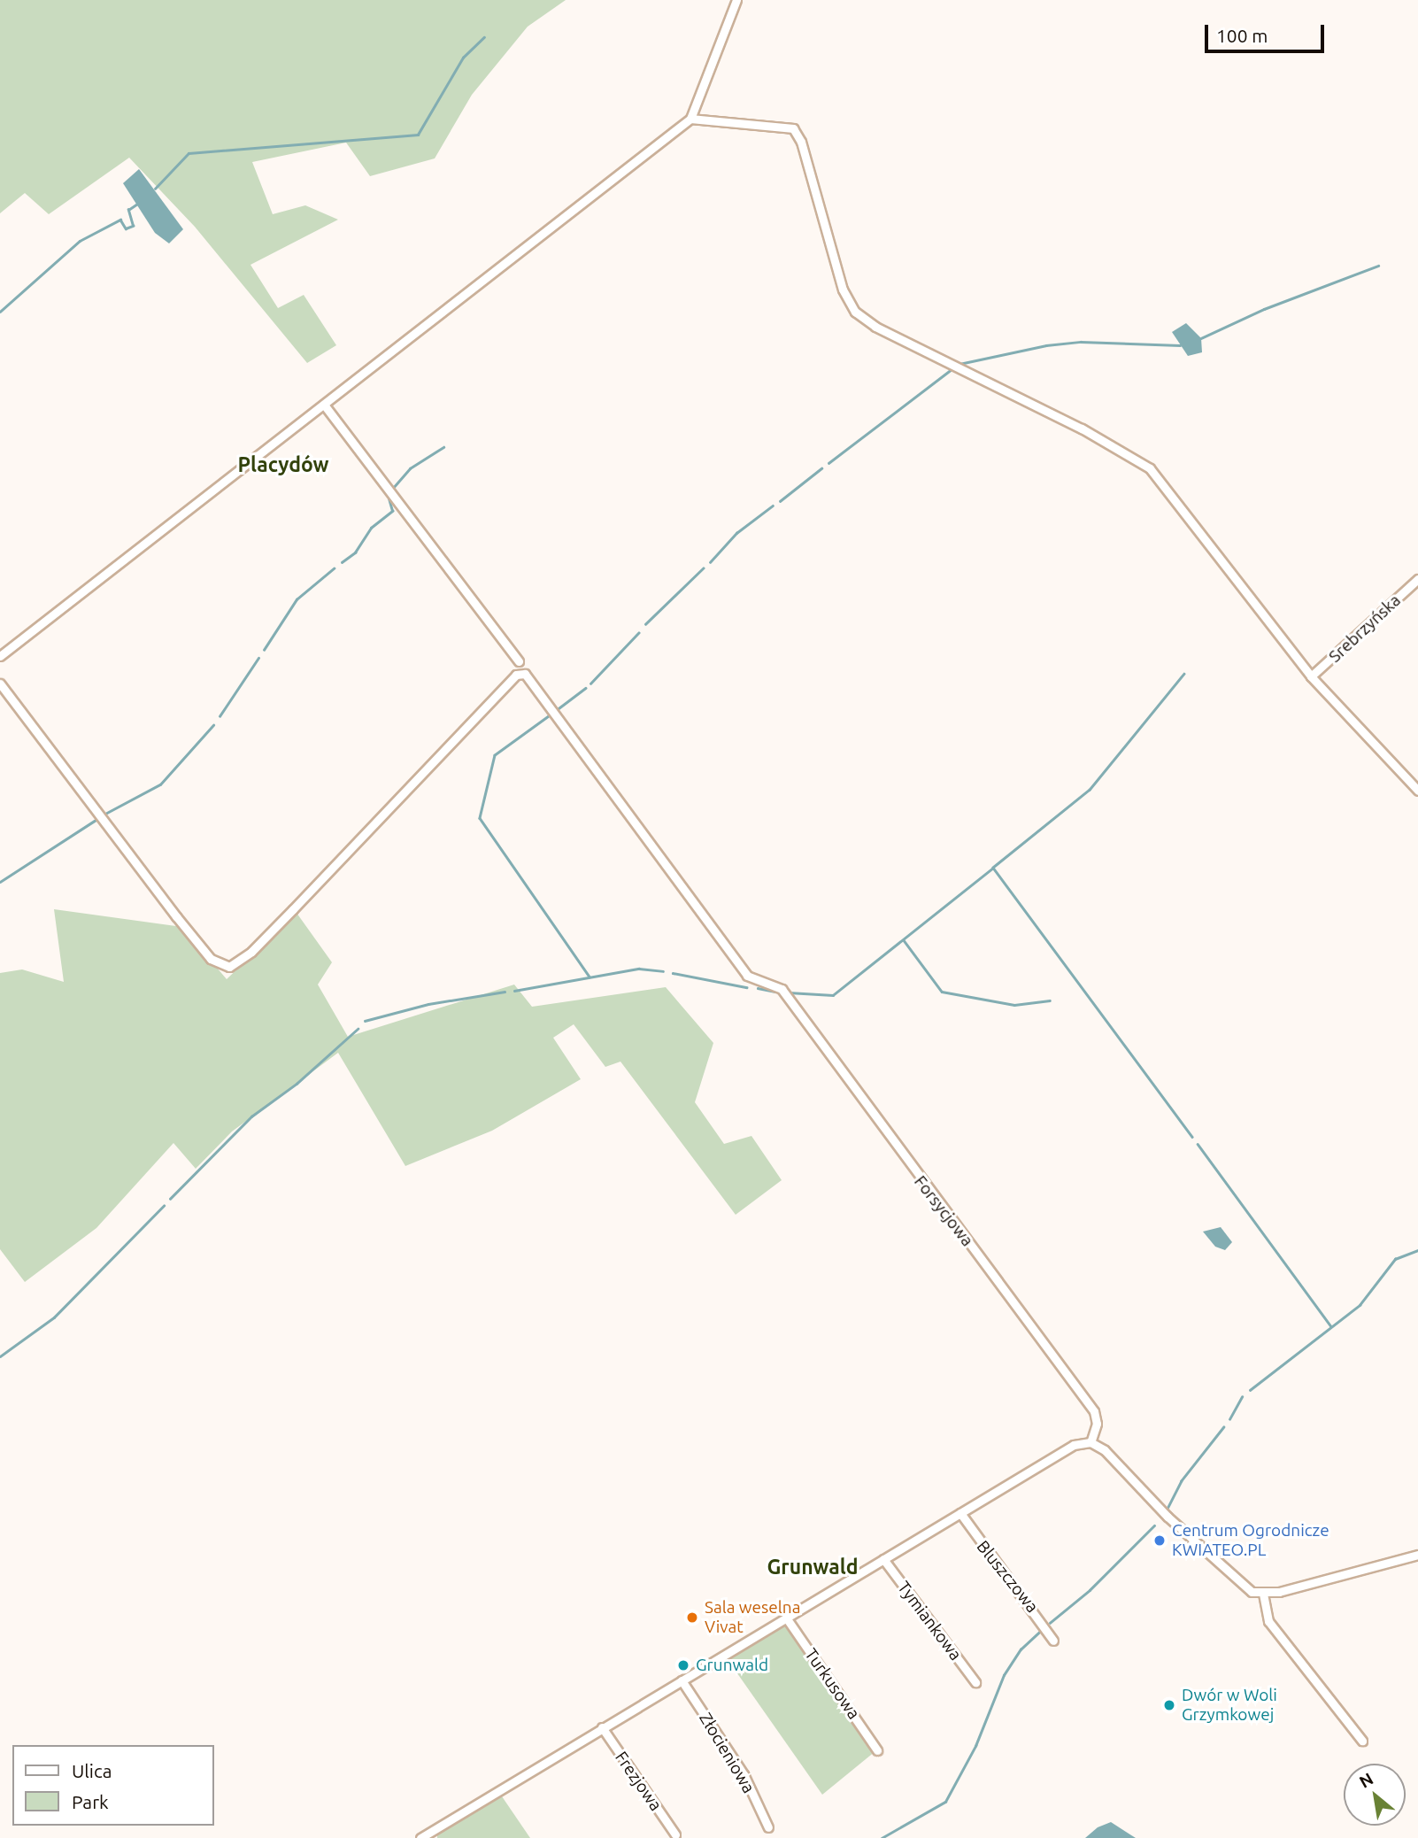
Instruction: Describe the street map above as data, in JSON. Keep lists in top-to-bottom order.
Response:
{
  "streets": {
    "street": [
      "Srebrzyńska",
      "Forsycjowa",
      "Bluszczowa",
      "Tymiankowa",
      "Turkusowa",
      "Złocieniowa",
      "Frezjowa"
    ]
  },
  "districts": ["Placydów", "Grunwald"],
  "places": [
    "Centrum Ogrodnicze KWIATEO.PL",
    "Sala weselna Vivat",
    "Grunwald",
    "Dwór w Woli Grzymkowej"
  ],
  "legend": ["Ulica", "Park"],
  "scale_bar": "100 m",
  "north": "top left"
}
